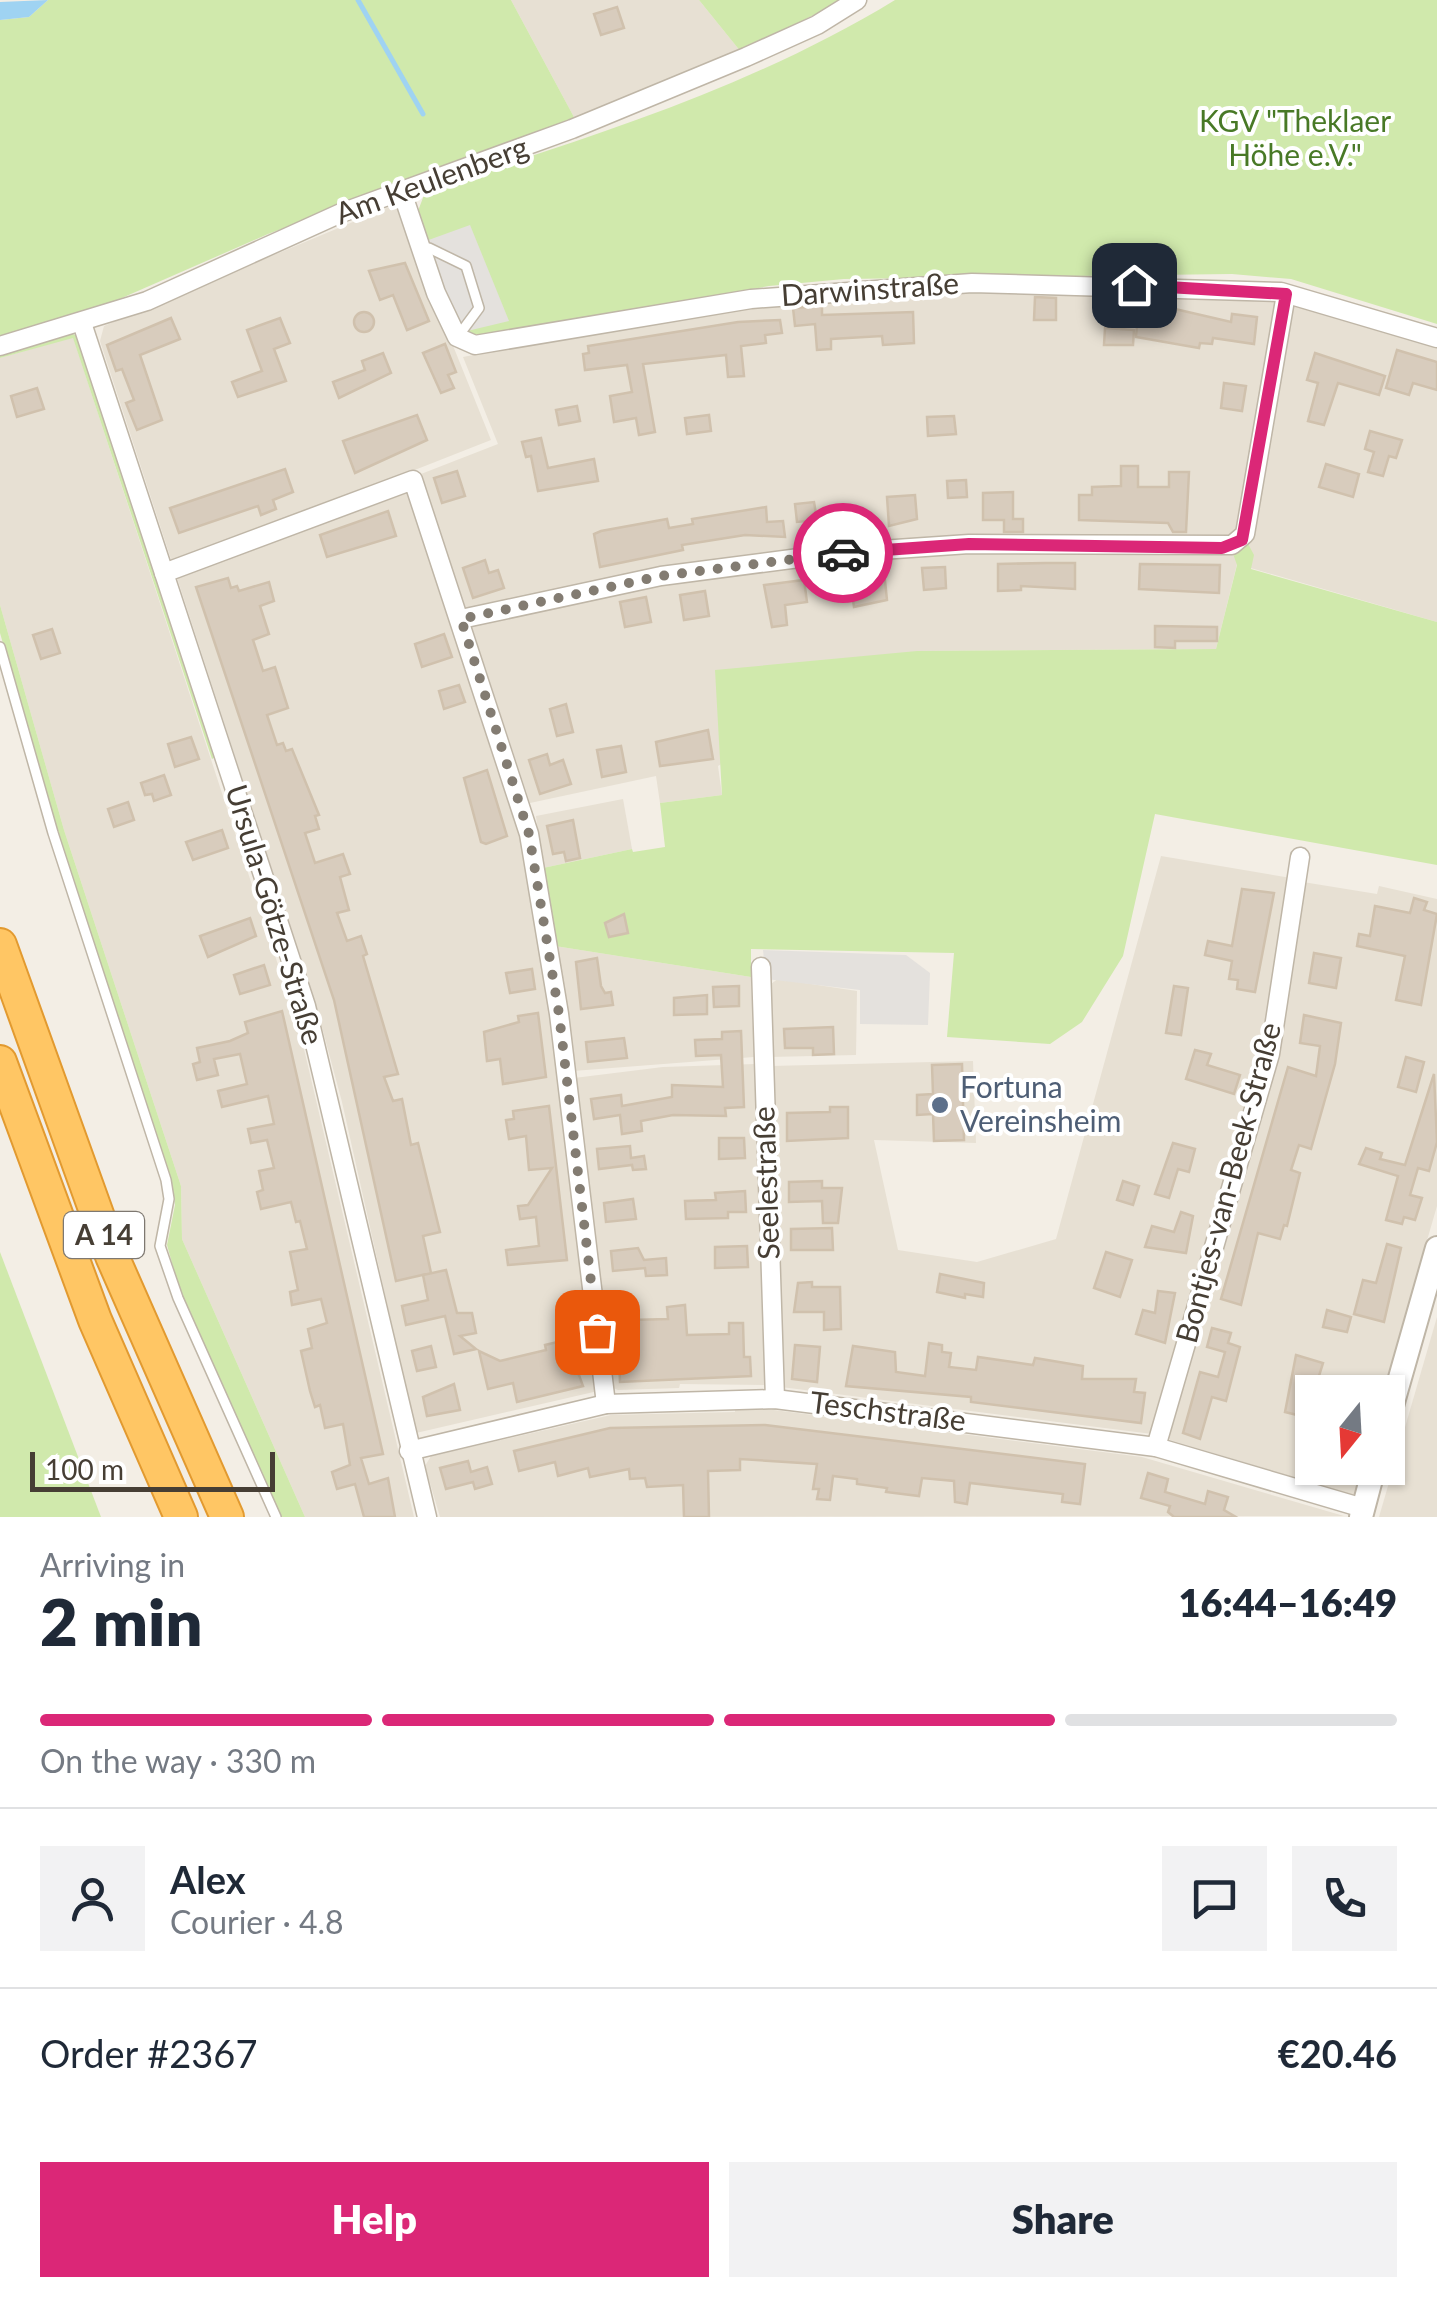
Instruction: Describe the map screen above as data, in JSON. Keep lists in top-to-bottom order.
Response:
{
  "streets": {
    "highway": ["A 14"],
    "street": [
      "Am Keulenberg",
      "Darwinstraße",
      "Ursula-Götze-Straße",
      "Seelestraße",
      "Bontjes-van-Beek-Straße",
      "Teschstraße"
    ]
  },
  "crossings": [
    ["Am Keulenberg", "Ursula-Götze-Straße"],
    ["Ursula-Götze-Straße", "Teschstraße"],
    ["Seelestraße", "Teschstraße"],
    ["Bontjes-van-Beek-Straße", "Teschstraße"]
  ],
  "parks": ["KGV \"Theklaer Höhe e.V.\""],
  "places": ["Fortuna Vereinsheim"],
  "scale_bar": "100 m",
  "north": "bottom",
  "page": {
    "scale": "100 m",
    "heading": ["2 min", "Arriving in", "16:44–16:49"],
    "panel": [
      "Alex",
      "Courier · 4.8",
      "Order #2367",
      "€20.46"
    ],
    "bar": "On the way · 330 m",
    "buttons": ["Help", "Share"]
  }
}
